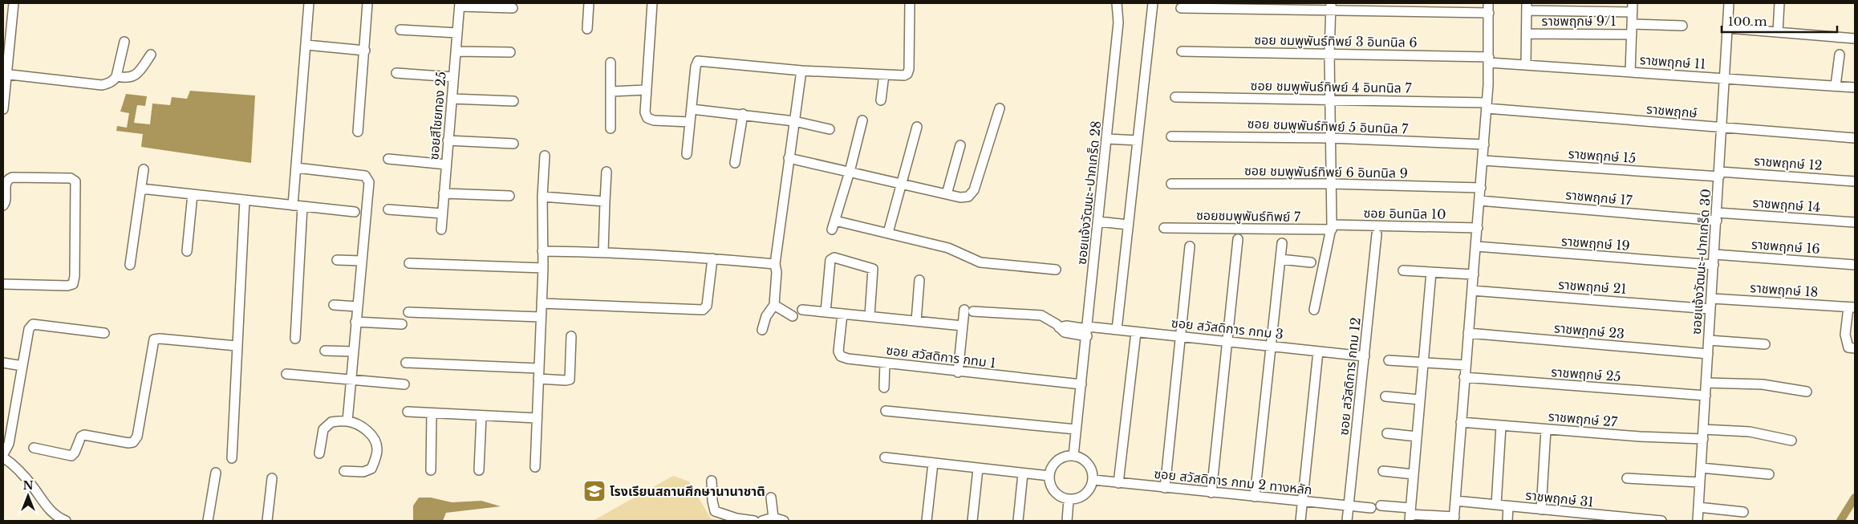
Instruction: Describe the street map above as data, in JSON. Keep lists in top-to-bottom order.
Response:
{
  "streets": {
    "street": [
      "ราชพฤกษ์ 9/1",
      "ซอย ชมพูพันธ์ทิพย์ 3 อินทนิล 6",
      "ราชพฤกษ์ 11",
      "ซอย ชมพูพันธ์ทิพย์ 4 อินทนิล 7",
      "ราชพฤกษ์",
      "ซอยสีไชยทอง 25",
      "ซอย ชมพูพันธ์ทิพย์ 5 อินทนิล 7",
      "ราชพฤกษ์ 15",
      "ราชพฤกษ์ 12",
      "ซอย ชมพูพันธ์ทิพย์ 6 อินทนิล 9",
      "ซอยแจ้งวัฒนะ-ปากเกร็ด 28",
      "ราชพฤกษ์ 17",
      "ราชพฤกษ์ 14",
      "ซอย อินทนิล 10",
      "ซอยชมพูพันธ์ทิพย์ 7",
      "ราชพฤกษ์ 19",
      "ราชพฤกษ์ 16",
      "ซอยแจ้งวัฒนะ-ปากเกร็ด 30",
      "ราชพฤกษ์ 21",
      "ราชพฤกษ์ 18",
      "ซอย สวัสดิการ กทม 3",
      "ราชพฤกษ์ 23",
      "ซอย สวัสดิการ กทม 1",
      "ราชพฤกษ์ 25",
      "ซอย สวัสดิการ กทม 12",
      "ราชพฤกษ์ 27",
      "ซอย สวัสดิการ กทม 2 ทางหลัก",
      "ราชพฤกษ์ 31"
    ]
  },
  "crossings": [
    ["ราชพฤกษ์ 9/1", "ราชพฤกษ์ 11"],
    ["ซอย ชมพูพันธ์ทิพย์ 3 อินทนิล 6", "ราชพฤกษ์ 11"],
    ["ราชพฤกษ์ 11", "ซอยแจ้งวัฒนะ-ปากเกร็ด 30"],
    ["ซอย ชมพูพันธ์ทิพย์ 4 อินทนิล 7", "ราชพฤกษ์"],
    ["ราชพฤกษ์", "ซอยแจ้งวัฒนะ-ปากเกร็ด 30"],
    ["ราชพฤกษ์ 15", "ราชพฤกษ์ 12"],
    ["ราชพฤกษ์ 15", "ซอยแจ้งวัฒนะ-ปากเกร็ด 30"],
    ["ราชพฤกษ์ 12", "ซอยแจ้งวัฒนะ-ปากเกร็ด 30"],
    ["ซอยแจ้งวัฒนะ-ปากเกร็ด 28", "ซอย สวัสดิการ กทม 3"],
    ["ซอยแจ้งวัฒนะ-ปากเกร็ด 28", "ซอย สวัสดิการ กทม 1"],
    ["ซอยแจ้งวัฒนะ-ปากเกร็ด 28", "ซอย สวัสดิการ กทม 2 ทางหลัก"],
    ["ราชพฤกษ์ 17", "ราชพฤกษ์ 14"],
    ["ราชพฤกษ์ 17", "ซอยแจ้งวัฒนะ-ปากเกร็ด 30"],
    ["ราชพฤกษ์ 14", "ซอยแจ้งวัฒนะ-ปากเกร็ด 30"],
    ["ซอย อินทนิล 10", "ซอยชมพูพันธ์ทิพย์ 7"],
    ["ราชพฤกษ์ 19", "ซอยแจ้งวัฒนะ-ปากเกร็ด 30"],
    ["ราชพฤกษ์ 16", "ซอยแจ้งวัฒนะ-ปากเกร็ด 30"],
    ["ซอยแจ้งวัฒนะ-ปากเกร็ด 30", "ราชพฤกษ์ 21"],
    ["ซอยแจ้งวัฒนะ-ปากเกร็ด 30", "ราชพฤกษ์ 18"],
    ["ซอยแจ้งวัฒนะ-ปากเกร็ด 30", "ราชพฤกษ์ 23"],
    ["ซอยแจ้งวัฒนะ-ปากเกร็ด 30", "ราชพฤกษ์ 25"],
    ["ซอยแจ้งวัฒนะ-ปากเกร็ด 30", "ราชพฤกษ์ 27"],
    ["ซอย สวัสดิการ กทม 3", "ซอย สวัสดิการ กทม 12"],
    ["ซอย สวัสดิการ กทม 12", "ซอย สวัสดิการ กทม 2 ทางหลัก"]
  ],
  "places": {
    "school or university": ["โรงเรียนสถานศึกษานานาชาติ"]
  },
  "scale_bar": "100 m",
  "north": "top"
}
